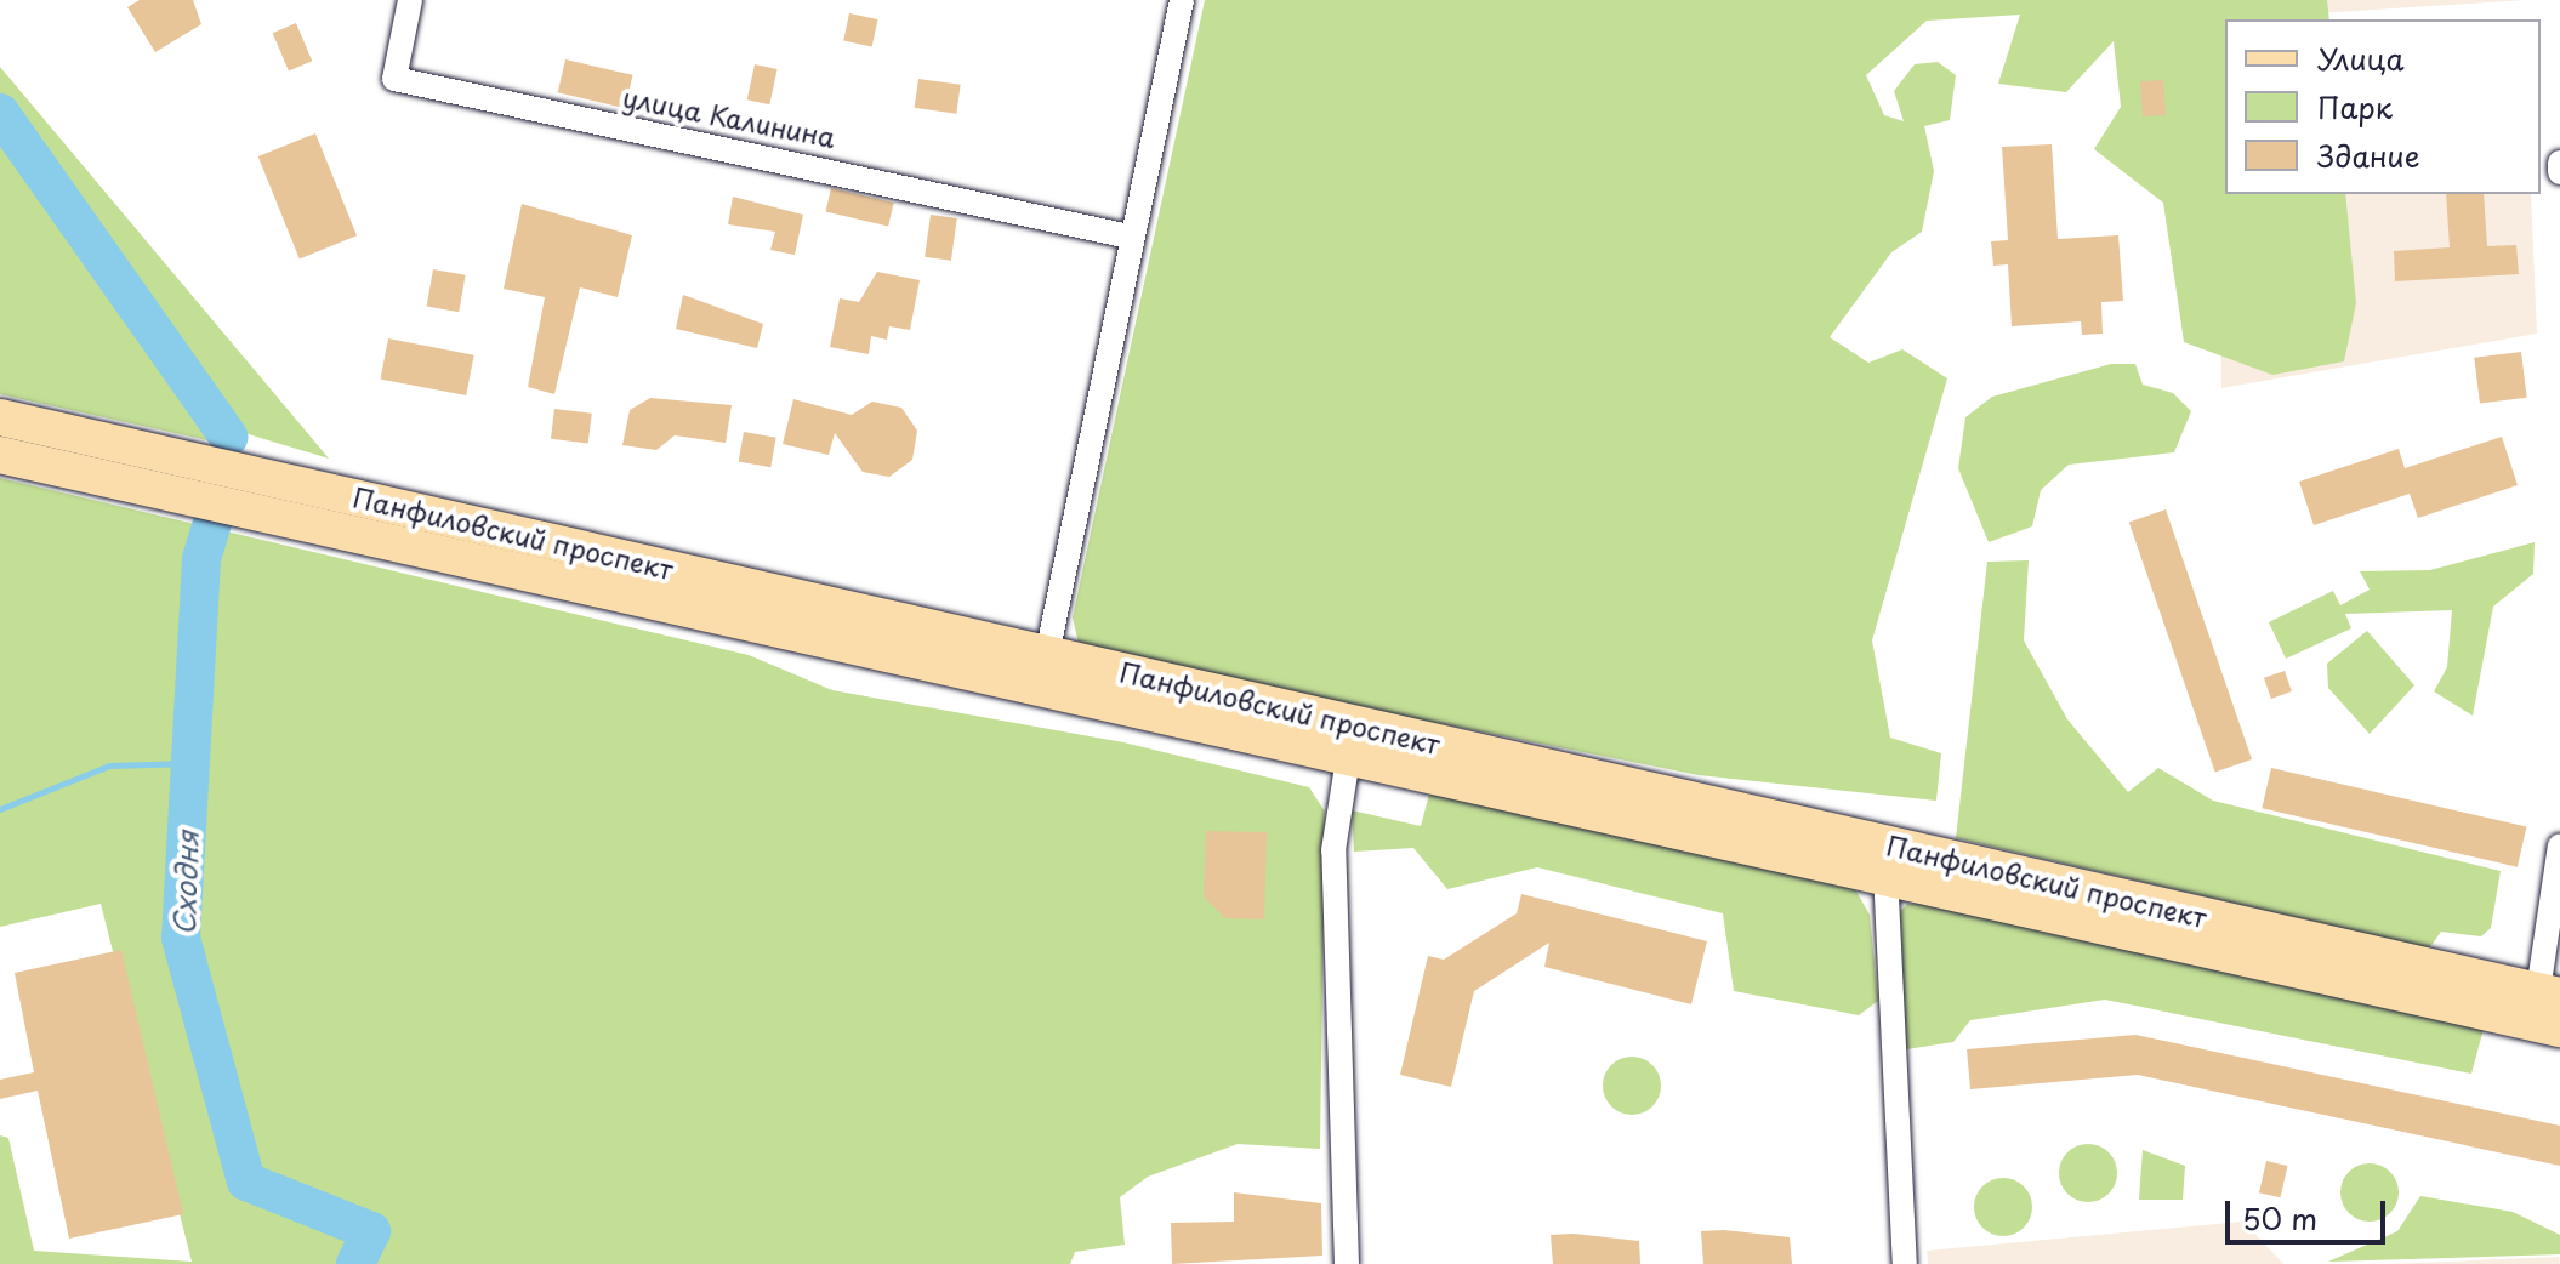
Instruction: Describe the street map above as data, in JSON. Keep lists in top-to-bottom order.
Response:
{
  "streets": {
    "main road": ["Панфиловский проспект"],
    "street": ["улица Калинина"]
  },
  "water": ["Сходня"],
  "legend": ["Улица", "Парк", "Здание"],
  "scale_bar": "50 m"
}
